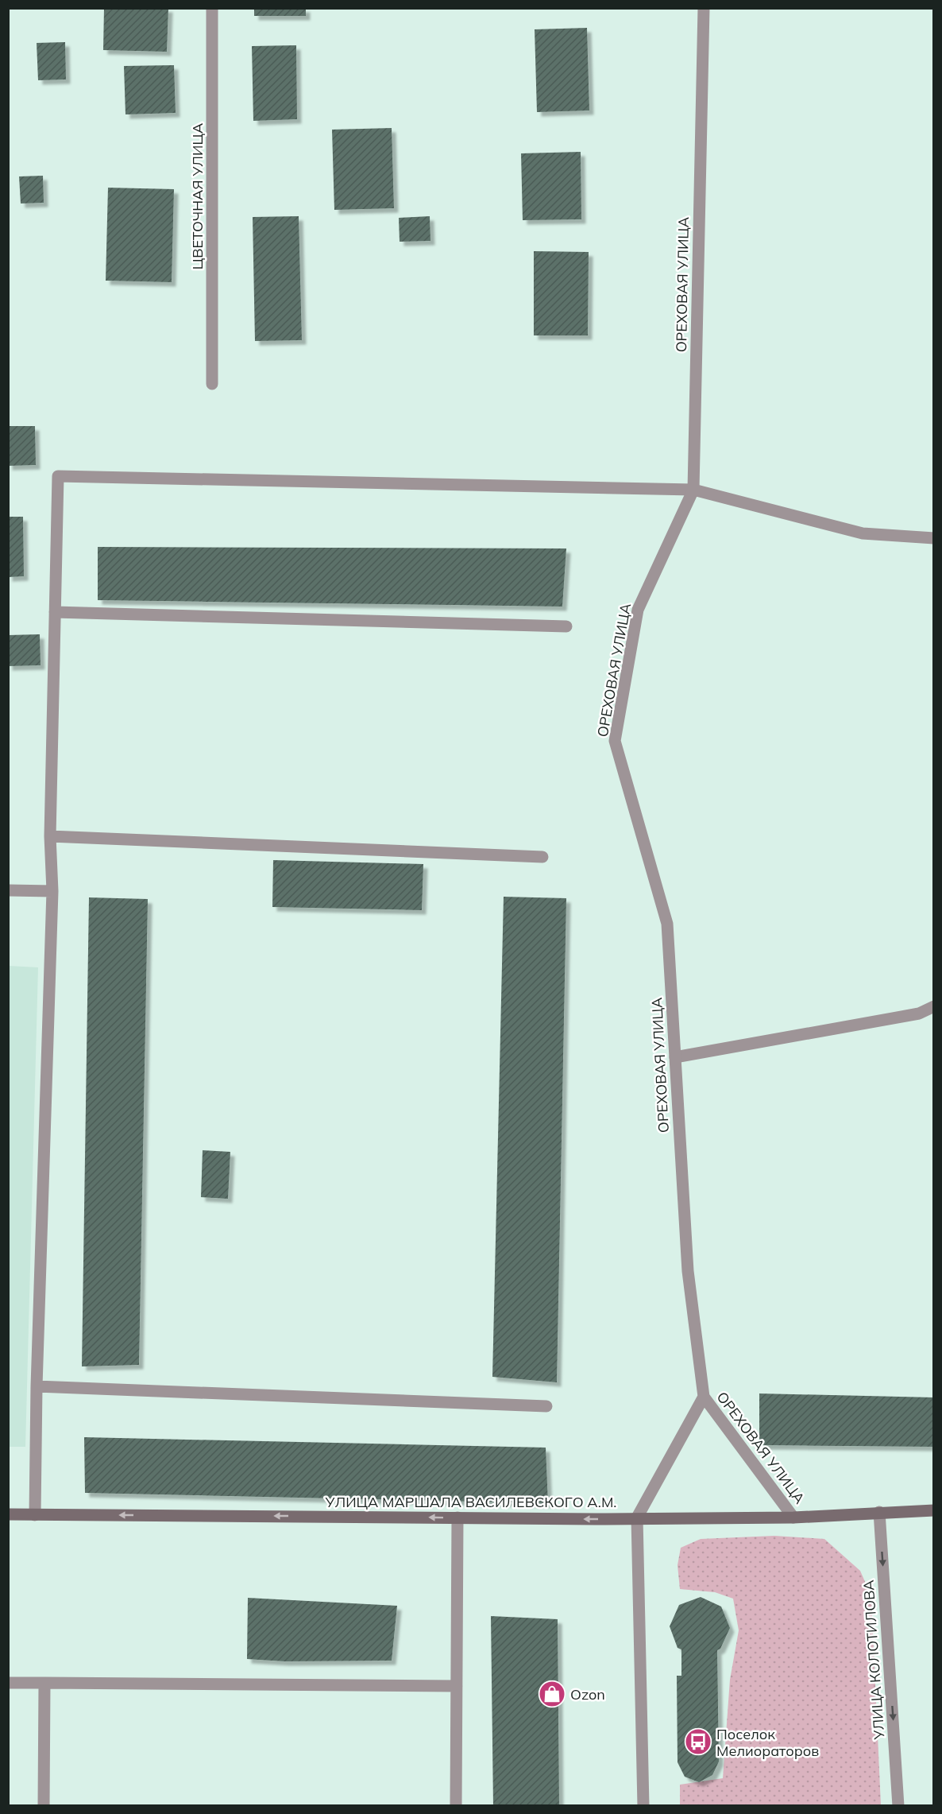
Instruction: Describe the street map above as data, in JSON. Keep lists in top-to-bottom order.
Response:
{
  "streets": {
    "main road": ["УЛИЦА МАРШАЛА ВАСИЛЕВСКОГО А.М."],
    "street": ["ЦВЕТОЧНАЯ УЛИЦА", "ОРЕХОВАЯ УЛИЦА", "УЛИЦА КОЛОТИЛОВА"]
  },
  "crossings": [
    ["ОРЕХОВАЯ УЛИЦА", "УЛИЦА МАРШАЛА ВАСИЛЕВСКОГО А.М."],
    ["УЛИЦА МАРШАЛА ВАСИЛЕВСКОГО А.М.", "УЛИЦА КОЛОТИЛОВА"]
  ],
  "one_way": ["УЛИЦА МАРШАЛА ВАСИЛЕВСКОГО А.М.", "УЛИЦА КОЛОТИЛОВА"],
  "places": {
    "shop": ["Ozon"],
    "bus stop": ["Поселок Мелиораторов"]
  }
}
